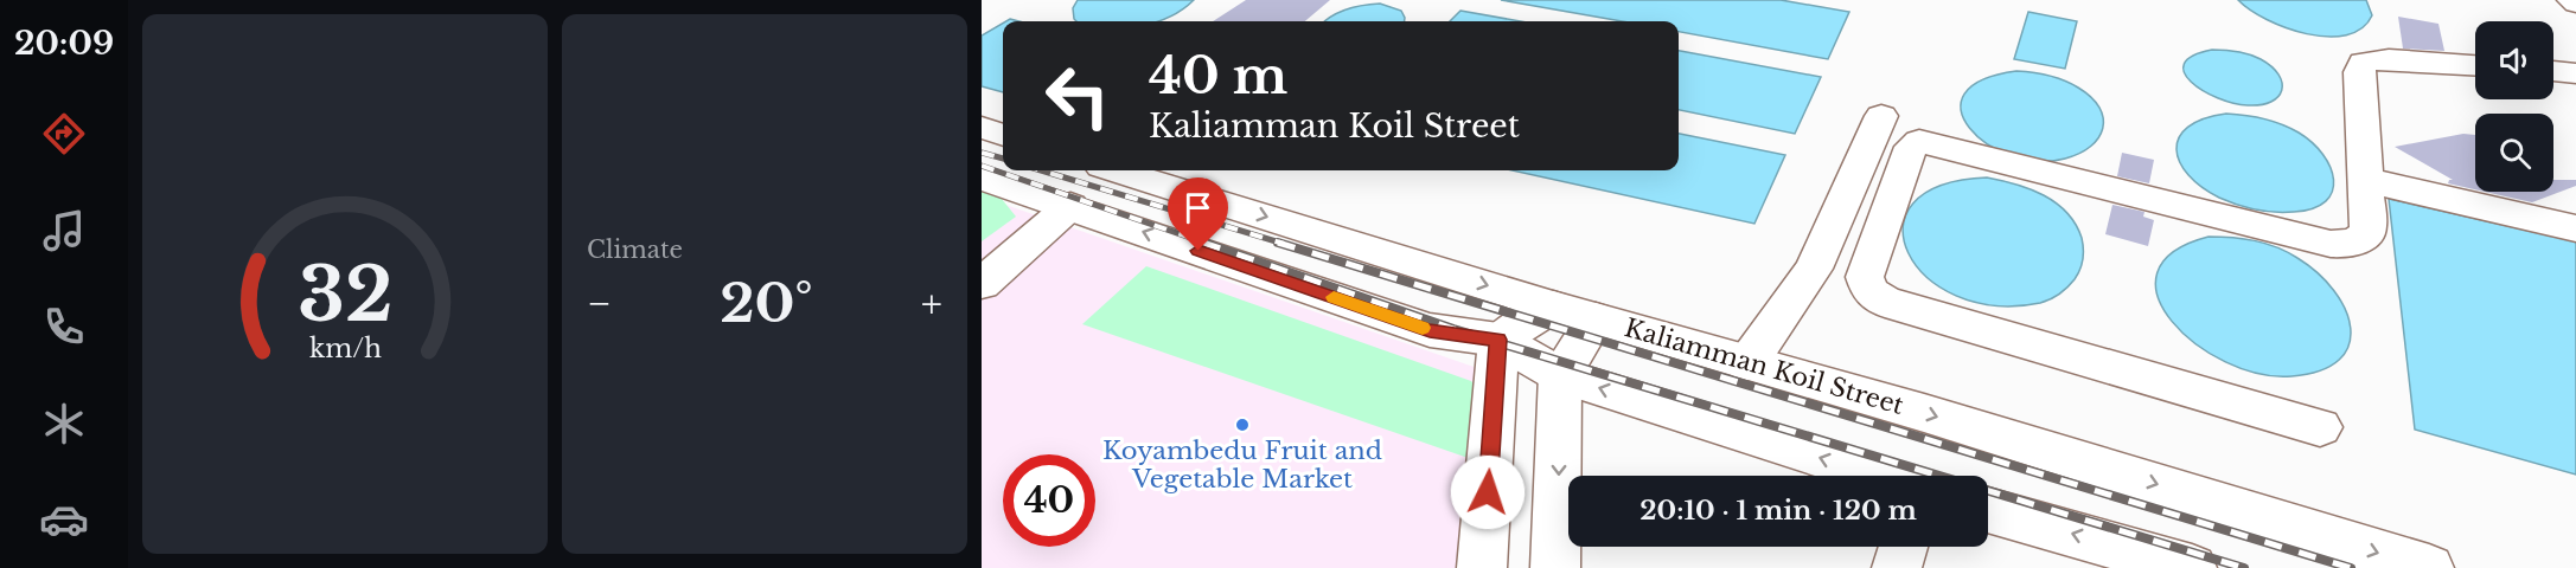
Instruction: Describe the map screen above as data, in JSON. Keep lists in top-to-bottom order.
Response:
{
  "streets": {
    "main road": ["Kaliamman Koil Street"]
  },
  "places": ["Koyambedu Fruit and Vegetable Market"],
  "page": {
    "tabs": "20:09",
    "tile": "Climate",
    "turn": ["40 m", "Kaliamman Koil Street"],
    "heat": ["−", "20°", "+"],
    "limit": "40",
    "trip": "20:10 · 1 min · 120 m",
    "gauge": ["32", "km/h"]
  }
}
